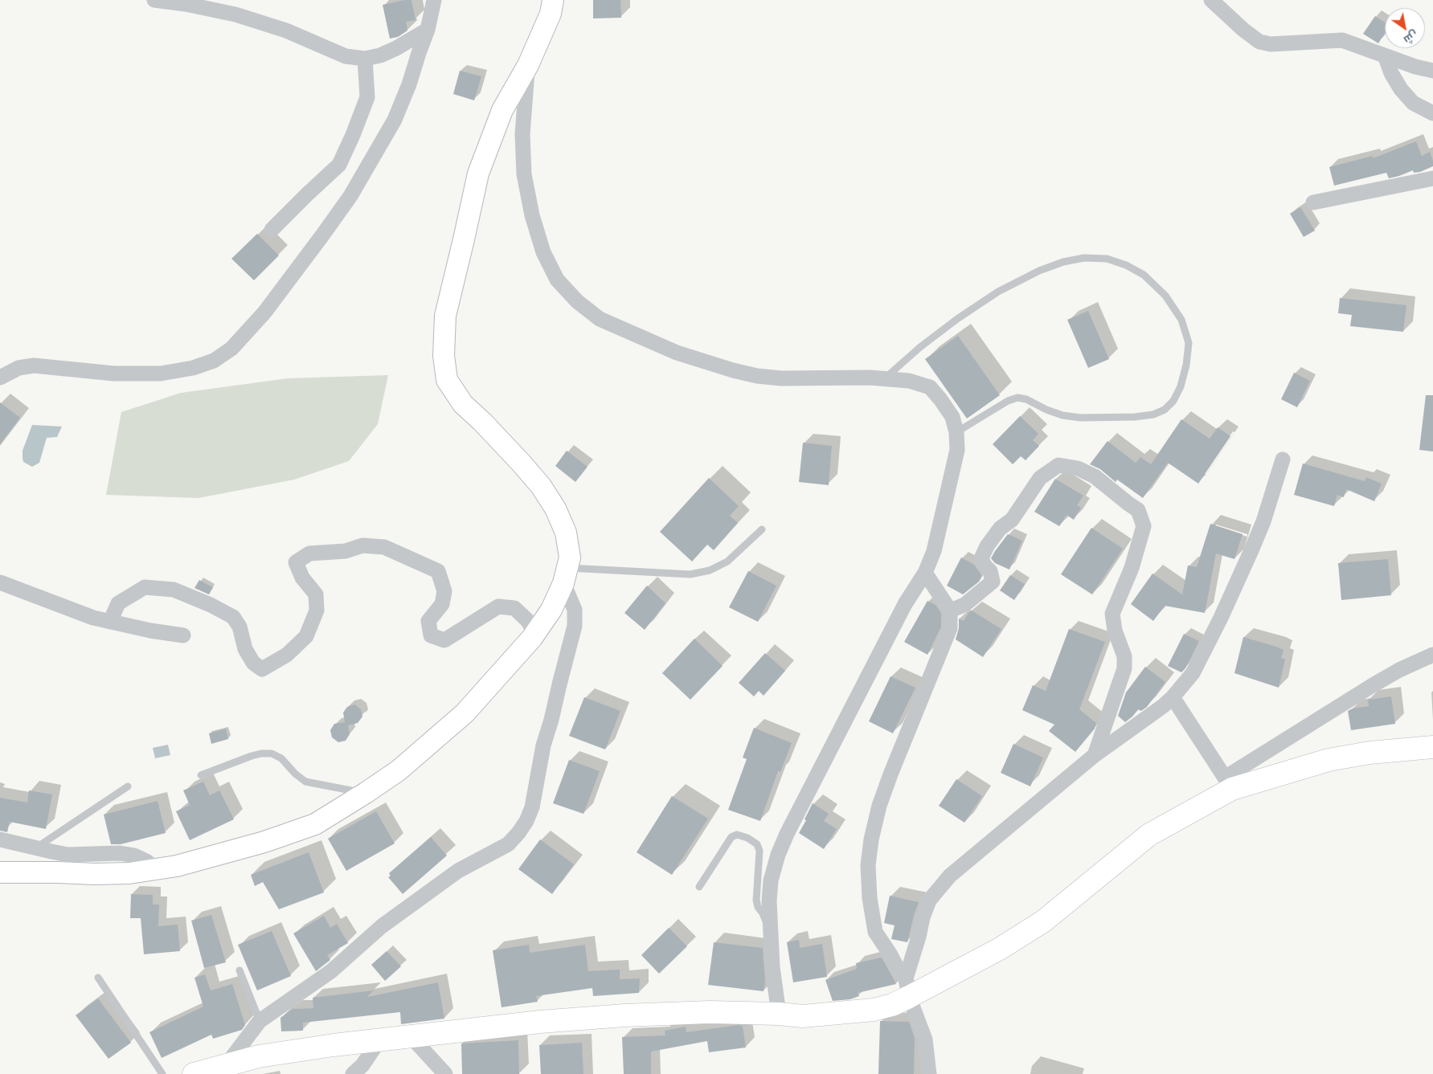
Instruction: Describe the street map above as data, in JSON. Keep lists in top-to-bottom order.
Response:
{
  "north": "bottom right"
}
